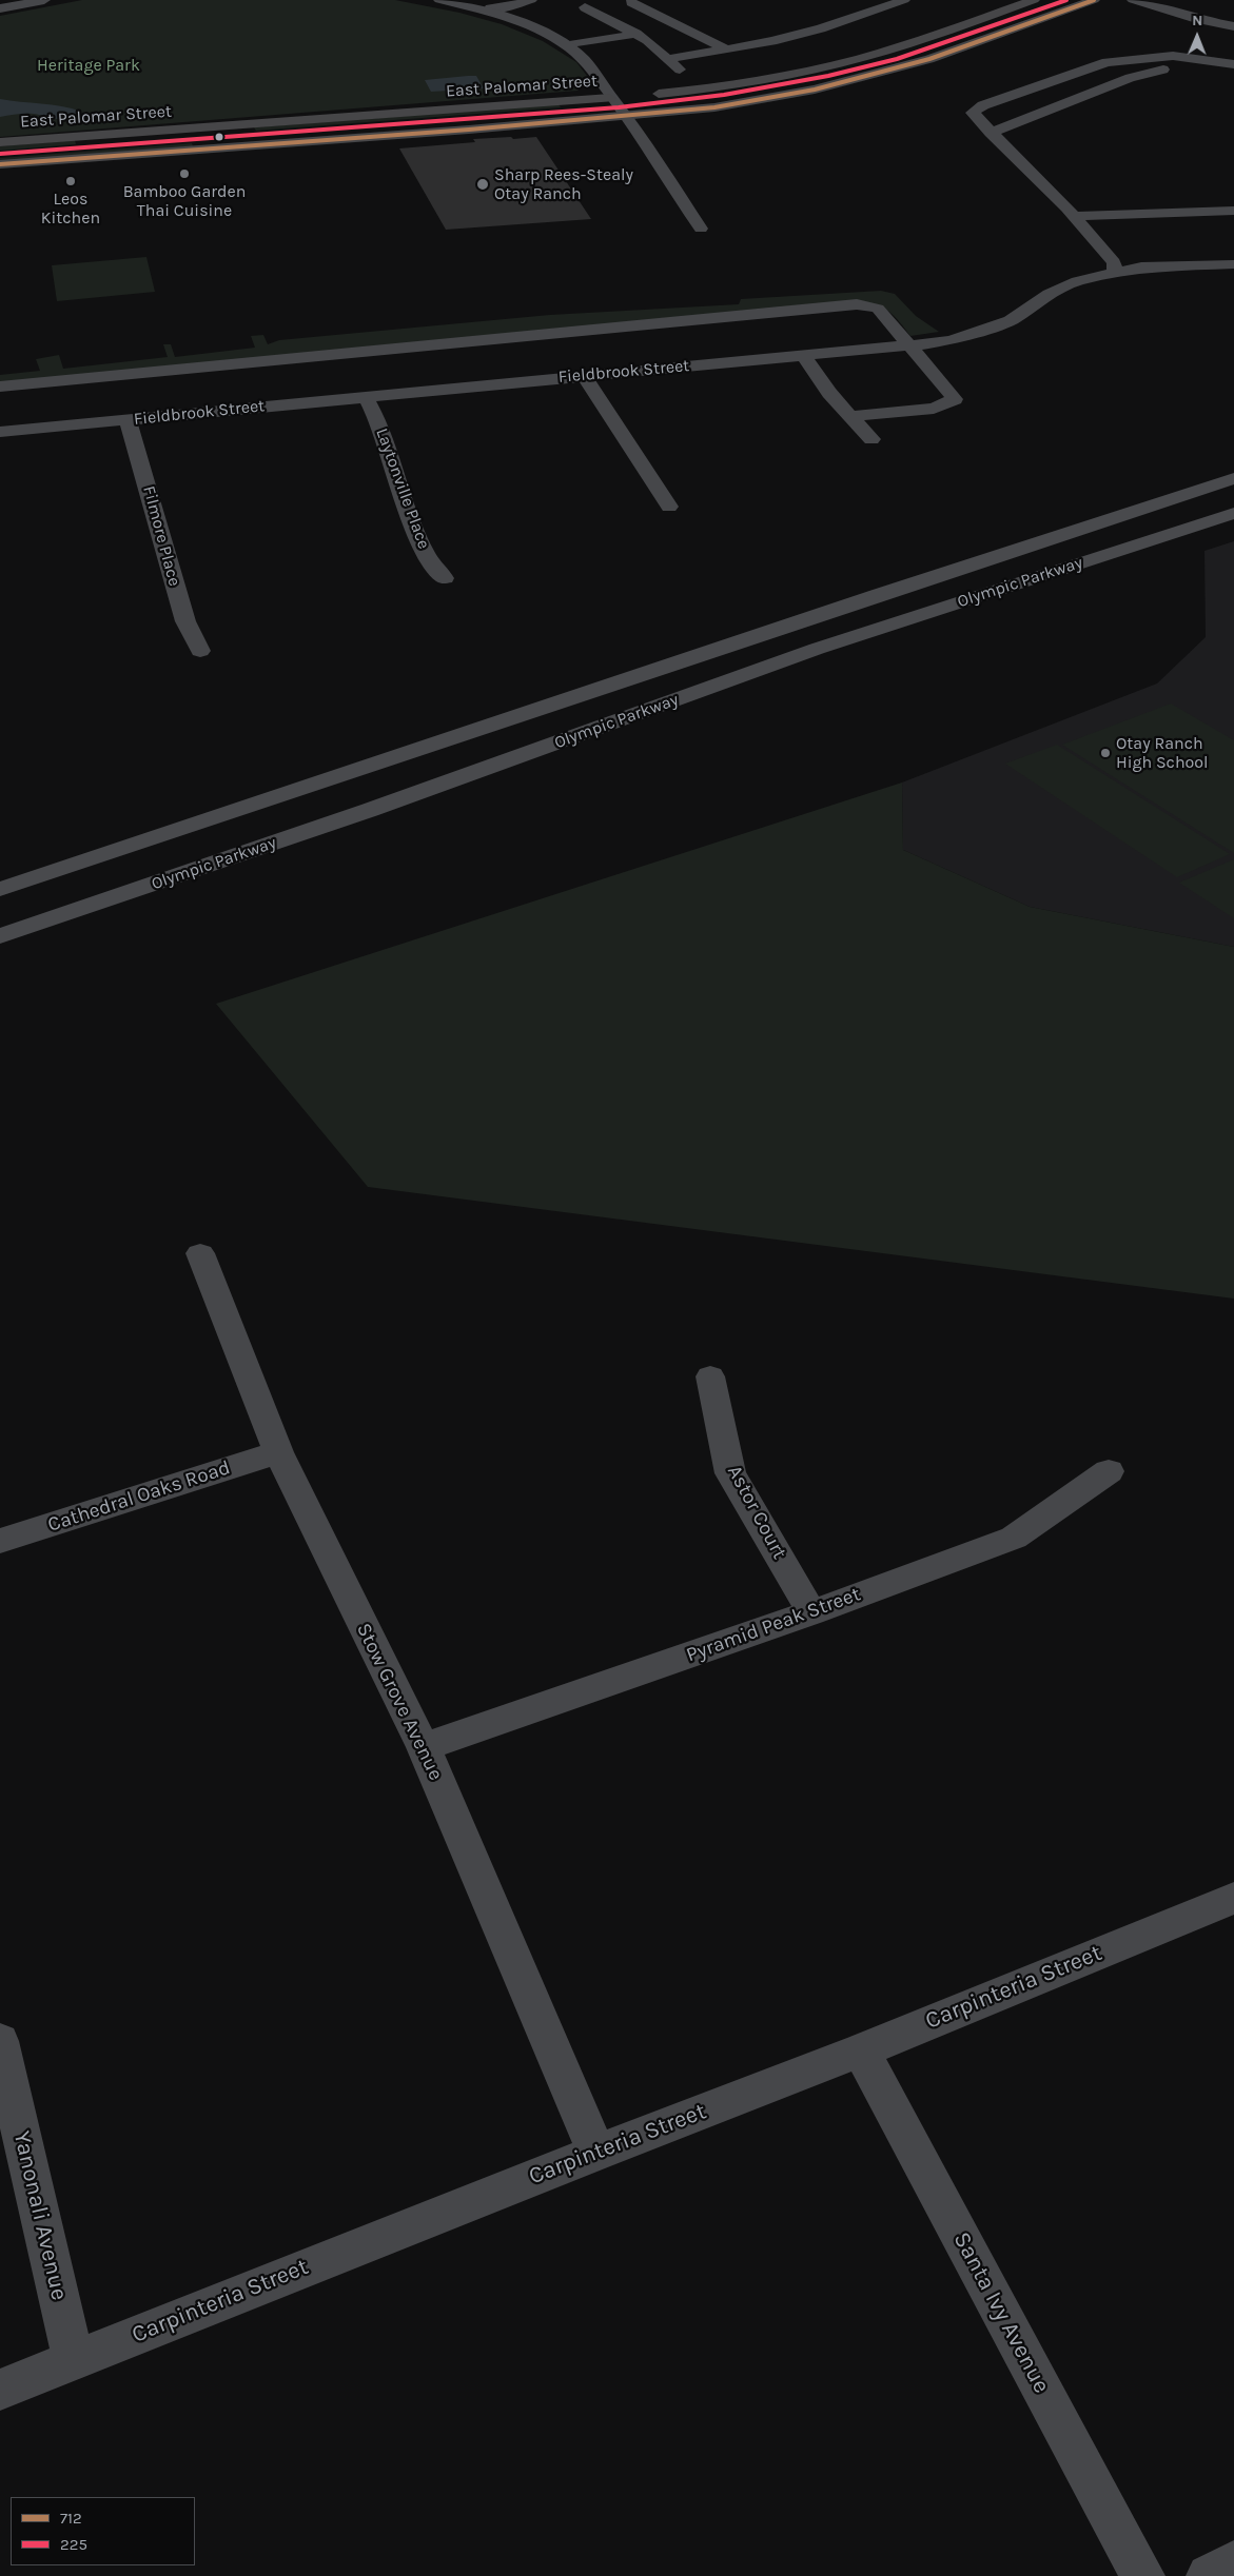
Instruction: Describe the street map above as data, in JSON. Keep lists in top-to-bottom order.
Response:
{
  "streets": {
    "main road": ["East Palomar Street", "Olympic Parkway"],
    "street": [
      "Fieldbrook Street",
      "Laytonville Place",
      "Filmore Place",
      "Cathedral Oaks Road",
      "Astor Court",
      "Pyramid Peak Street",
      "Stow Grove Avenue",
      "Carpinteria Street",
      "Yanonali Avenue",
      "Santa Ivy Avenue"
    ]
  },
  "crossings": [
    ["Fieldbrook Street", "Laytonville Place"],
    ["Fieldbrook Street", "Filmore Place"],
    ["Cathedral Oaks Road", "Stow Grove Avenue"],
    ["Astor Court", "Pyramid Peak Street"],
    ["Pyramid Peak Street", "Stow Grove Avenue"],
    ["Stow Grove Avenue", "Carpinteria Street"],
    ["Carpinteria Street", "Yanonali Avenue"],
    ["Carpinteria Street", "Santa Ivy Avenue"]
  ],
  "parks": ["Heritage Park"],
  "places": [
    "Bamboo Garden Thai Cuisine",
    "Leos Kitchen",
    "Sharp Rees-Stealy Otay Ranch",
    "Otay Ranch High School"
  ],
  "lines": ["transit line 712", "transit line 225"],
  "legend": ["712", "225"],
  "north": "top"
}
